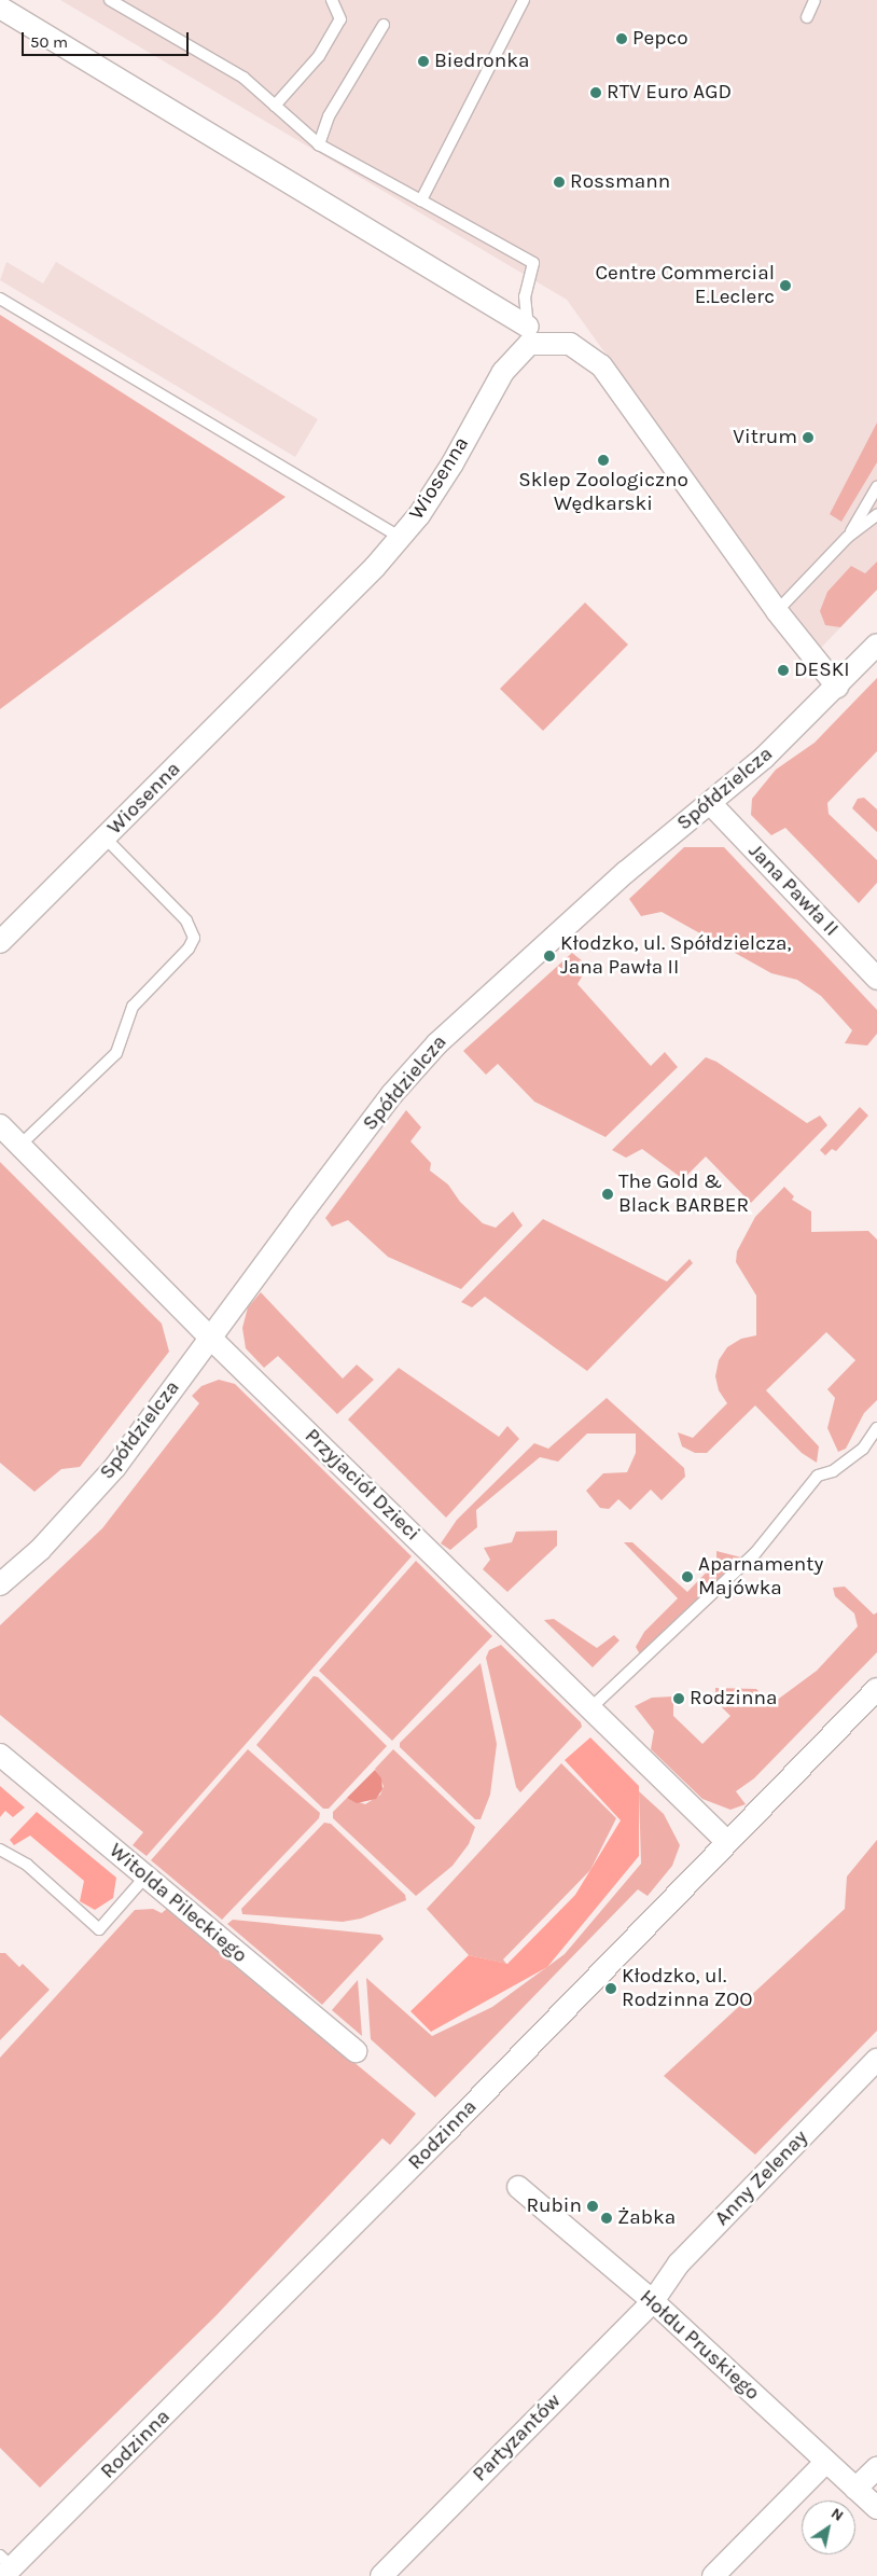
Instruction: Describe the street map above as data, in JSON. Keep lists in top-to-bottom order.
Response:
{
  "streets": {
    "street": [
      "Wiosenna",
      "Spółdzielcza",
      "Jana Pawła II",
      "Przyjaciół Dzieci",
      "Witolda Pileckiego",
      "Rodzinna",
      "Anny Zelenay",
      "Hołdu Pruskiego",
      "Partyzantów"
    ]
  },
  "crossings": [
    ["Spółdzielcza", "Jana Pawła II"],
    ["Spółdzielcza", "Przyjaciół Dzieci"],
    ["Przyjaciół Dzieci", "Rodzinna"],
    ["Anny Zelenay", "Hołdu Pruskiego"],
    ["Anny Zelenay", "Partyzantów"],
    ["Hołdu Pruskiego", "Partyzantów"]
  ],
  "places": [
    "Pepco",
    "Biedronka",
    "RTV Euro AGD",
    "Rossmann",
    "Centre Commercial E.Leclerc",
    "Vitrum",
    "Sklep Zoologiczno Wędkarski",
    "DESKI",
    "Kłodzko, ul. Spółdzielcza, Jana Pawła II",
    "The Gold & Black BARBER",
    "Aparnamenty Majówka",
    "Rodzinna",
    "Kłodzko, ul. Rodzinna ZOO",
    "Rubin",
    "Żabka"
  ],
  "scale_bar": "50 m",
  "north": "top right"
}
